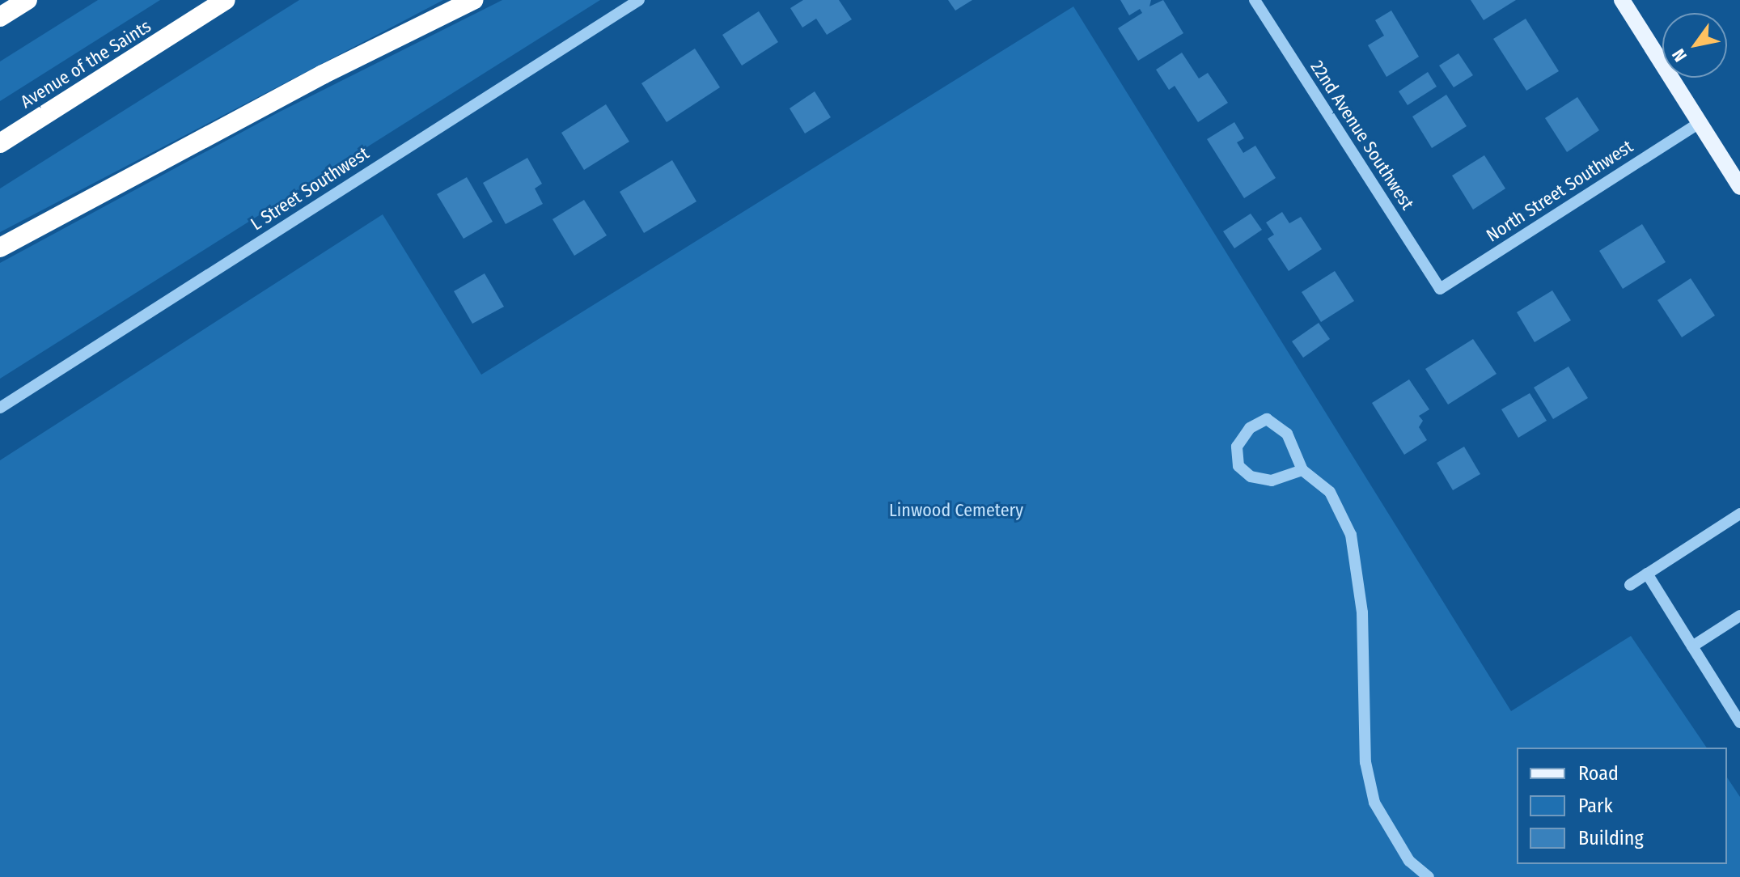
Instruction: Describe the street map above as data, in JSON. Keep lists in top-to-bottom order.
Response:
{
  "streets": {
    "highway": ["Avenue of the Saints"],
    "street": ["22nd Avenue Southwest", "L Street Southwest", "North Street Southwest"]
  },
  "crossings": [
    ["22nd Avenue Southwest", "North Street Southwest"]
  ],
  "parks": ["Linwood Cemetery"],
  "legend": ["Road", "Park", "Building"],
  "north": "bottom left"
}
